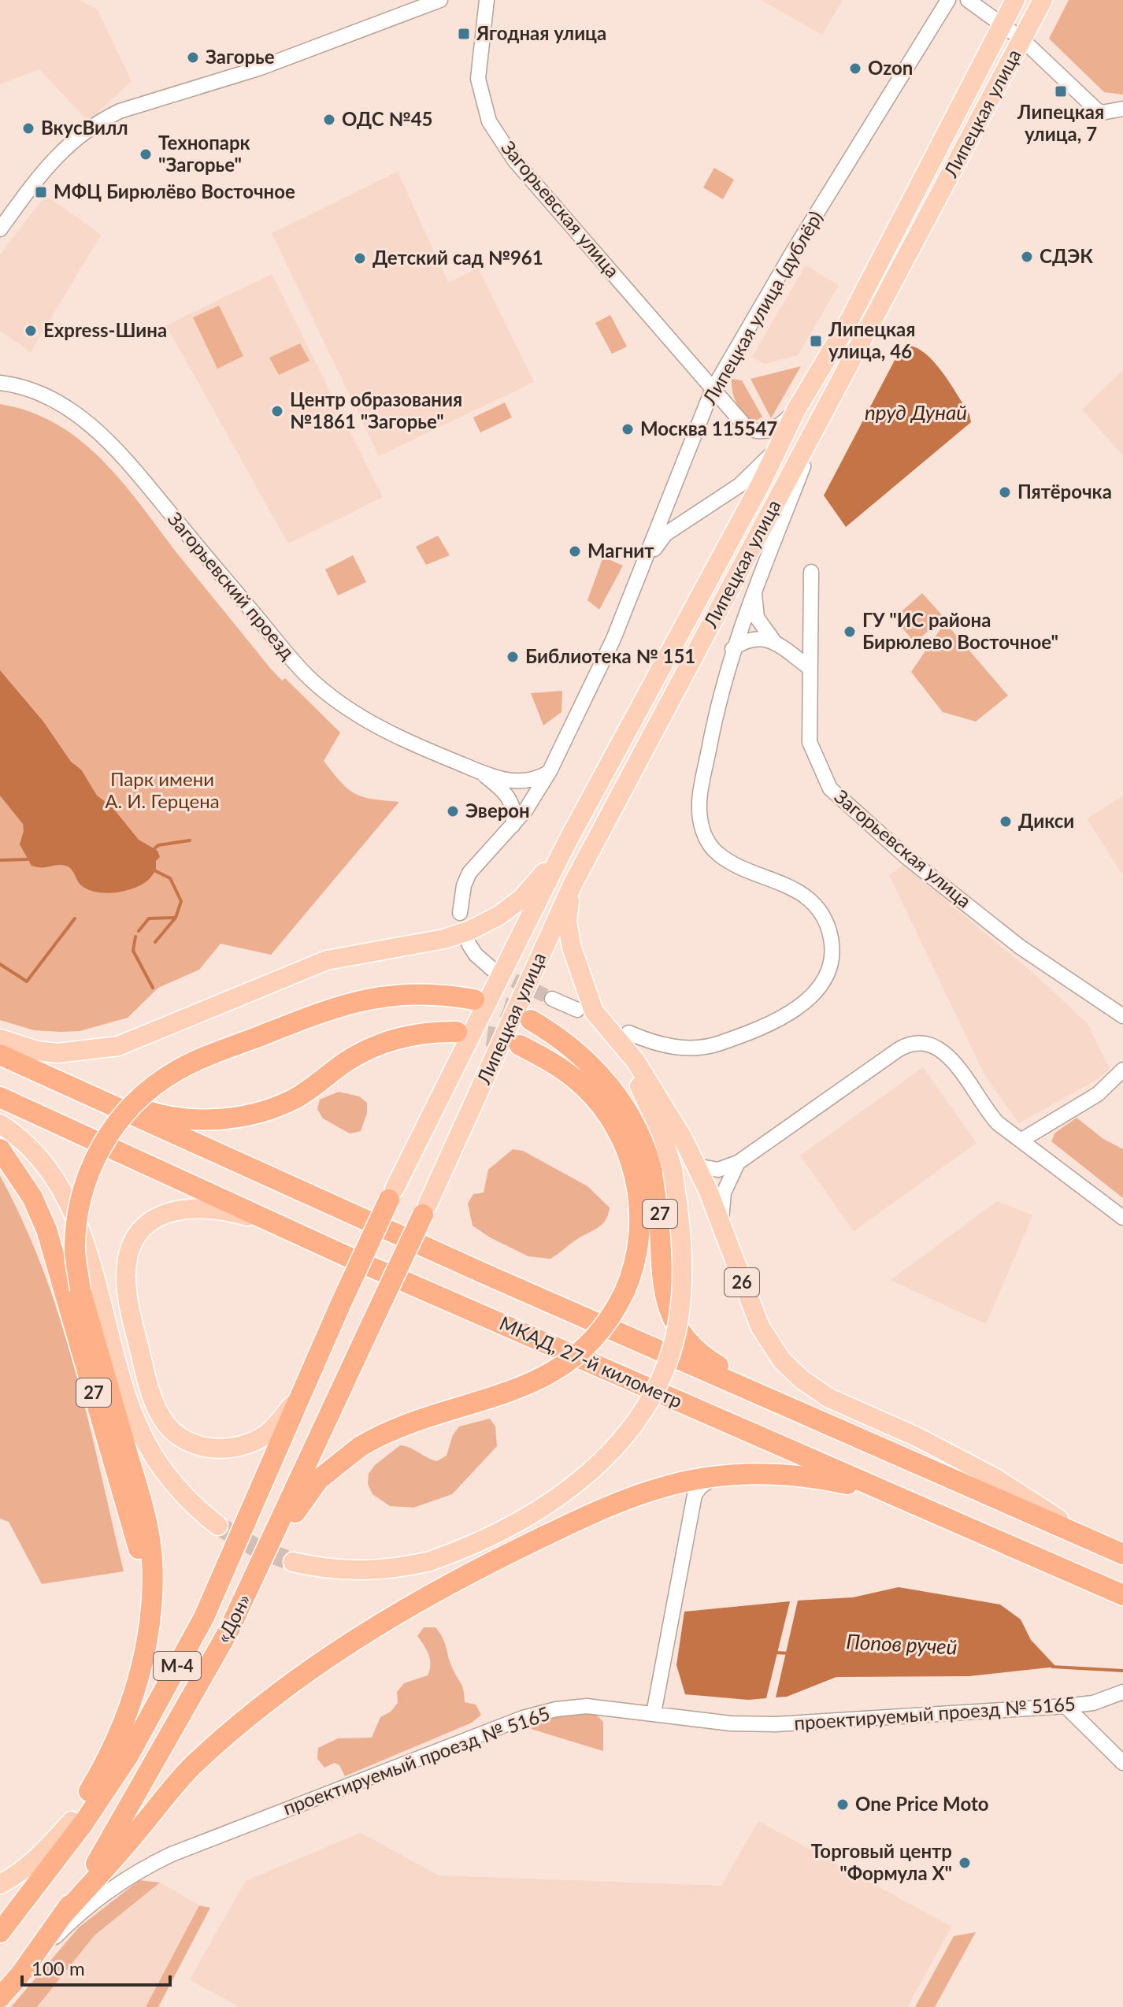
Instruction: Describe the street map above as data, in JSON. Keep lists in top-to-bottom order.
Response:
{
  "streets": {
    "highway": [
      "27",
      "МКАД, 27-й километр",
      "«Дон»",
      "М-4"
    ],
    "main road": ["Липецкая улица", "26"],
    "street": [
      "Загорьевская улица",
      "Липецкая улица (дублёр)",
      "Загорьевский проезд",
      "проектируемый проезд № 5165"
    ]
  },
  "crossings": [
    ["Липецкая улица", "Загорьевская улица"],
    ["Липецкая улица", "26"],
    ["Липецкая улица", "«Дон»"],
    ["Загорьевская улица", "Липецкая улица (дублёр)"],
    ["27", "МКАД, 27-й километр"],
    ["27", "«Дон»"],
    ["26", "МКАД, 27-й километр"],
    ["«Дон»", "проектируемый проезд № 5165"]
  ],
  "water": ["пруд Дунай", "Попов ручей"],
  "parks": ["Парк имени А. И. Герцена"],
  "places": {
    "transit": [
      "Ягодная улица",
      "Липецкая улица, 7",
      "МФЦ Бирюлёво Восточное",
      "Липецкая улица, 46"
    ],
    "other": [
      "Загорье",
      "Ozon",
      "ОДС №45",
      "ВкусВилл",
      "Технопарк \"Загорье\"",
      "СДЭК",
      "Детский сад №961",
      "Express-Шина",
      "Центр образования №1861 \"Загорье\"",
      "Москва 115547",
      "Пятёрочка",
      "Магнит",
      "ГУ \"ИС района Бирюлево Восточное\"",
      "Библиотека № 151",
      "Эверон",
      "Дикси",
      "One Price Moto",
      "Торговый центр \"Формула X\""
    ]
  },
  "scale_bar": "100 m"
}
